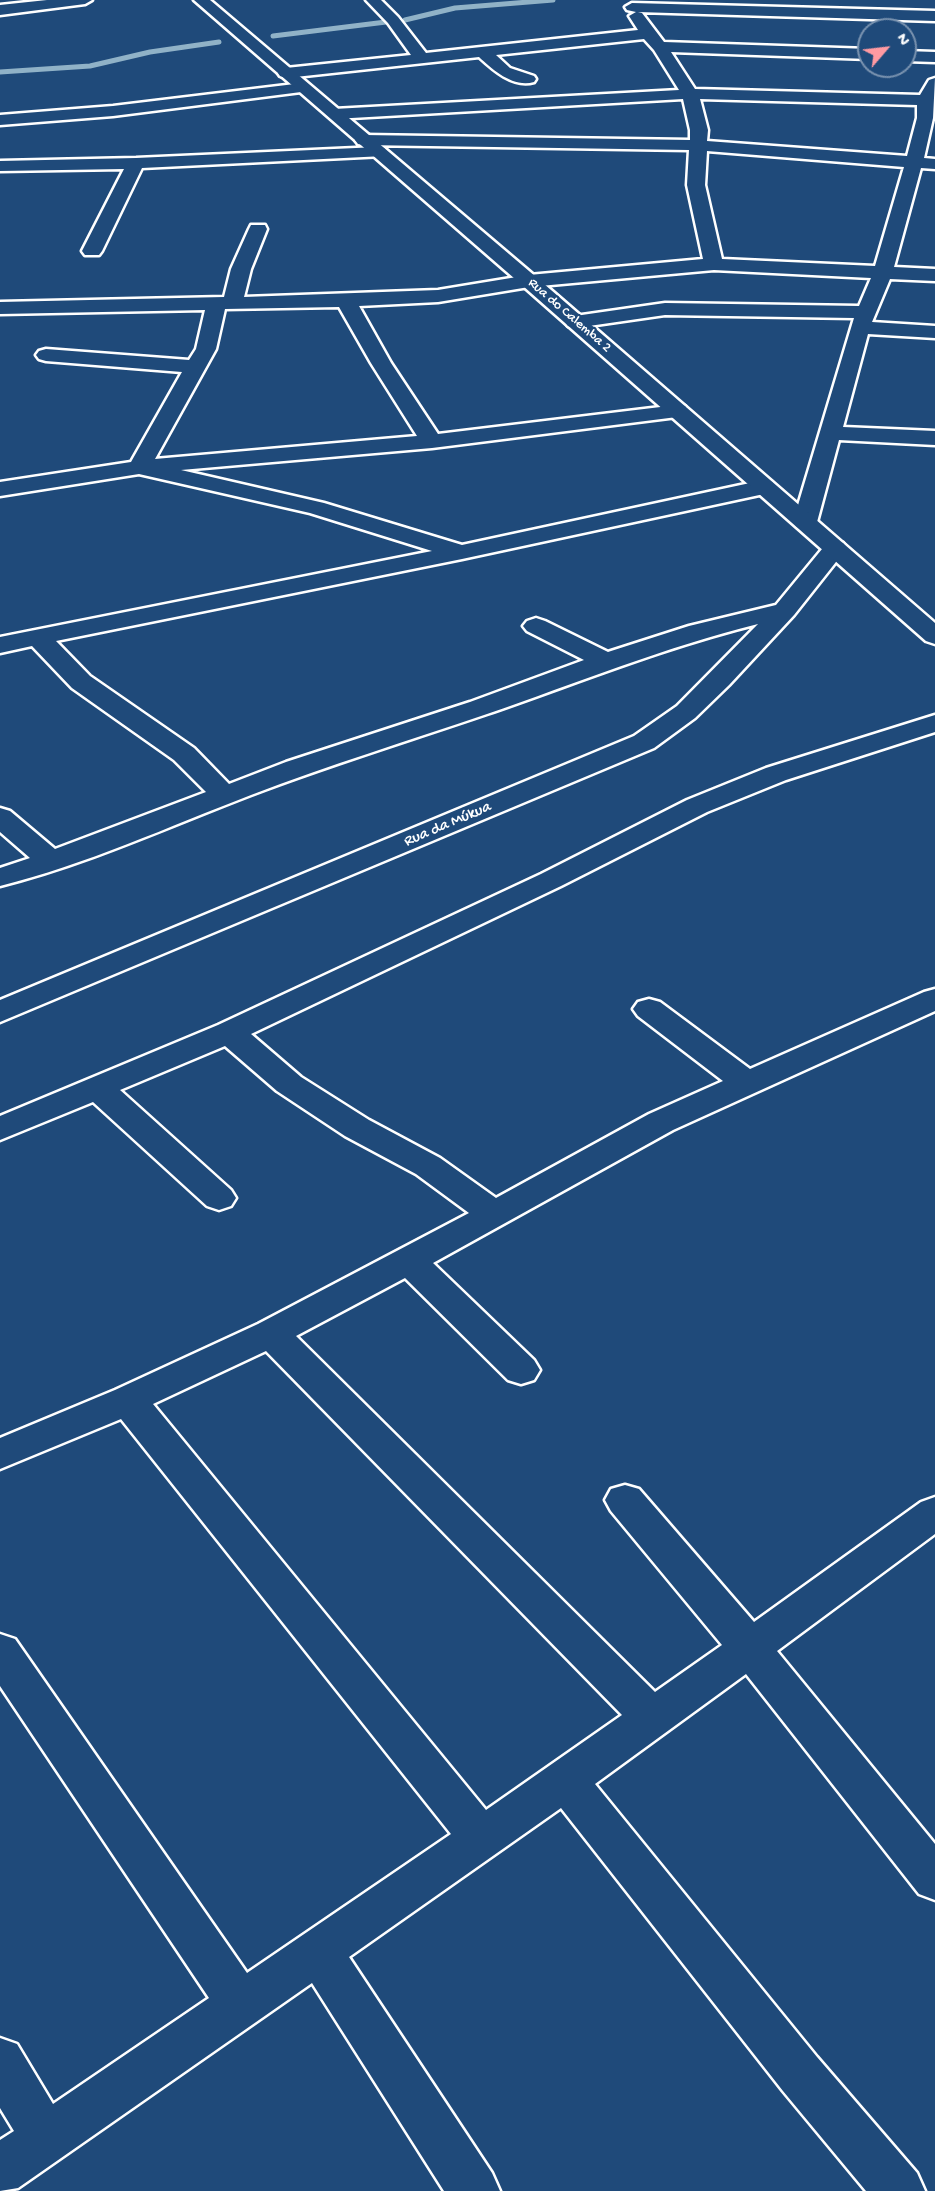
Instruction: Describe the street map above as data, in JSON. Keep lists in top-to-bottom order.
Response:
{
  "streets": {
    "street": ["Rua do Calemba 2", "Rua da Múkua"]
  },
  "crossings": [
    ["Rua do Calemba 2", "Rua da Múkua"]
  ],
  "north": "top right"
}
